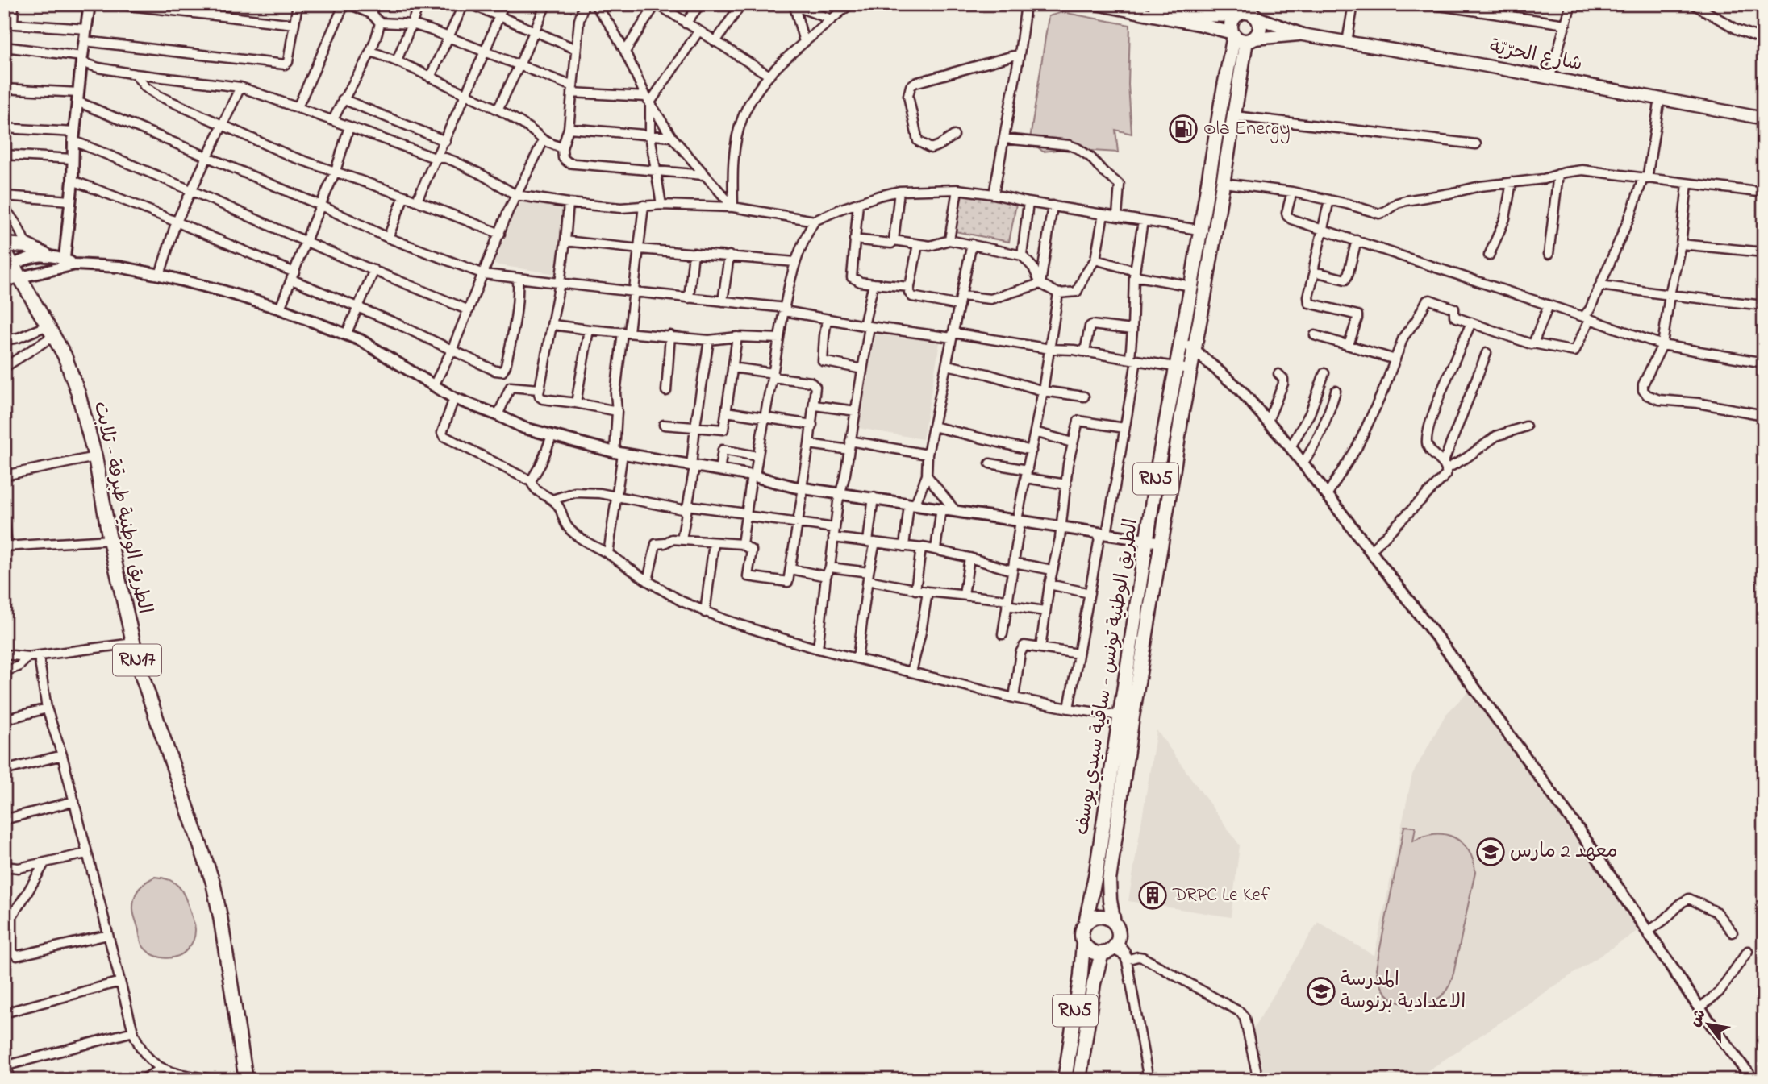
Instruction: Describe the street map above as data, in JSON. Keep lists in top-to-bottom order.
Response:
{
  "streets": {
    "main road": [
      "شارع الحرّيّة",
      "RN5",
      "الطريق الوطنية طبرقة - تلابت",
      "RN17",
      "الطريق الوطنية تونس - ساقية سيدي يوسف"
    ]
  },
  "crossings": [
    ["شارع الحرّيّة", "الطريق الوطنية تونس - ساقية سيدي يوسف"],
    ["RN5", "الطريق الوطنية تونس - ساقية سيدي يوسف"]
  ],
  "places": {
    "fuel station": ["Ola Energy"],
    "school or university": ["معهد 2 مارس", "المدرسة الاعدادية برنوسة"],
    "building": ["DRPC Le Kef"]
  },
  "north": "top left"
}
